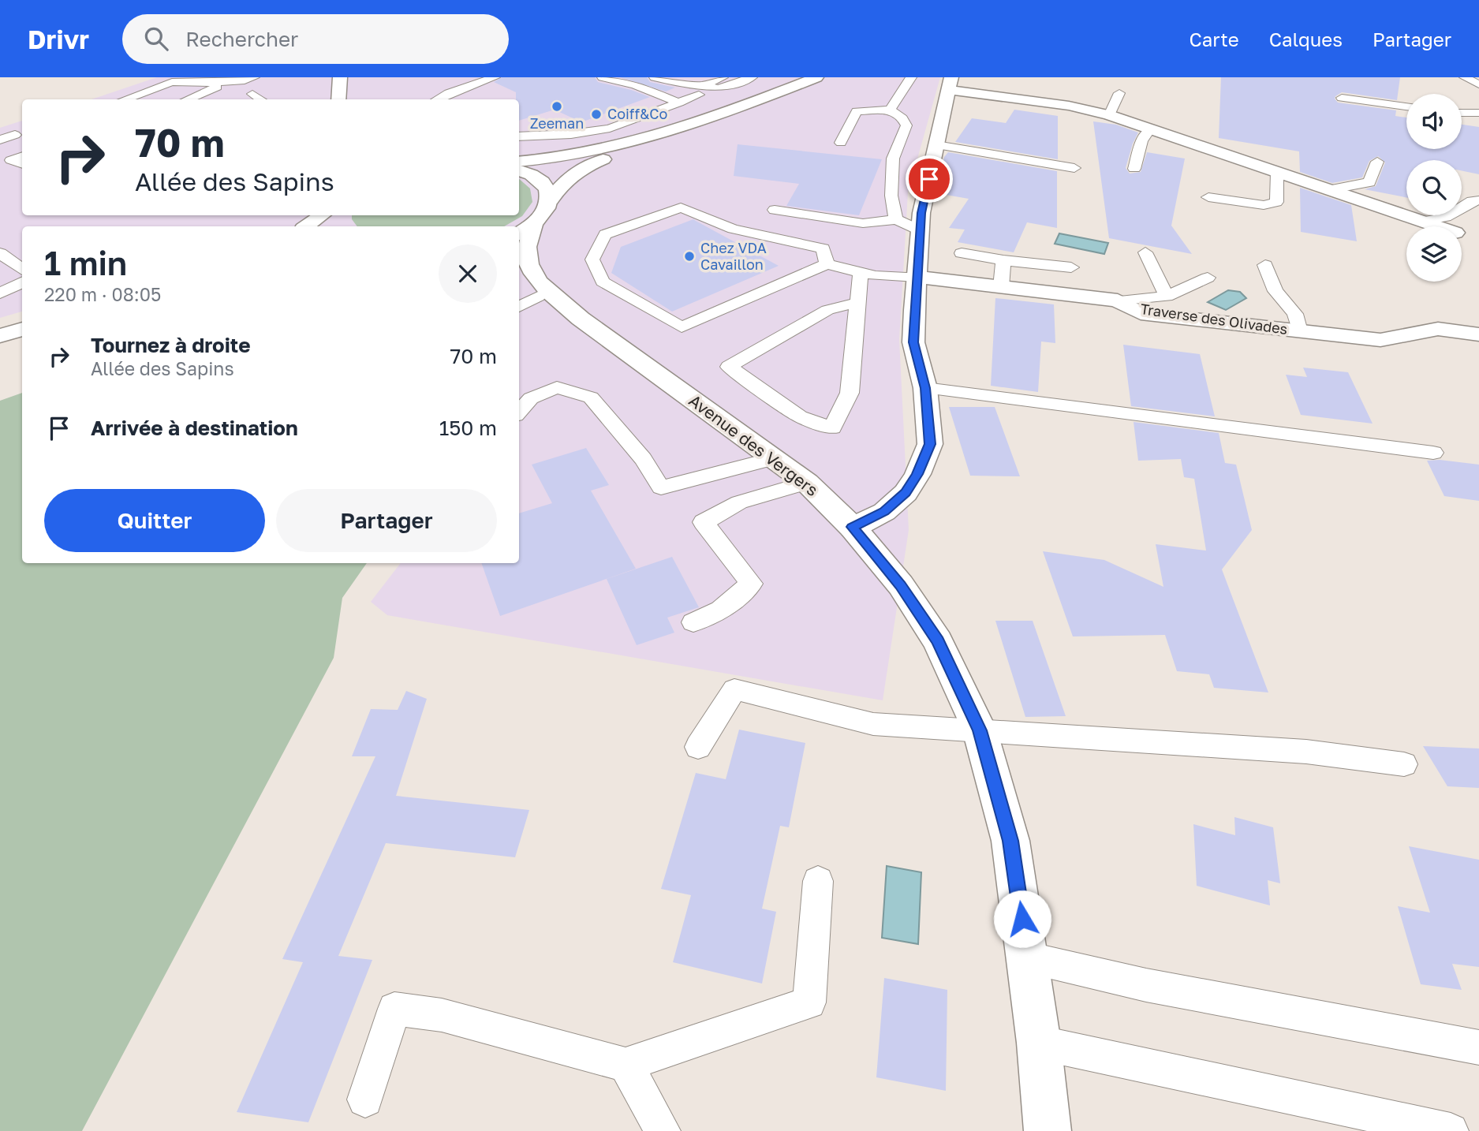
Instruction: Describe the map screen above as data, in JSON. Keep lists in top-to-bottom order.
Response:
{
  "streets": {
    "main road": ["Traverse des Olivades", "Avenue des Vergers"]
  },
  "places": ["Zeeman", "Coiff&Co", "Chez VDA Cavaillon"],
  "page": {
    "header": "Drivr",
    "search": "Rechercher",
    "nav": ["Carte", "Calques", "Partager"],
    "turn": ["70 m", "Allée des Sapins"],
    "heading": ["1 min", "220 m · 08:05"],
    "list": [
      {
        "name": "Tournez à droite",
        "note": "Allée des Sapins",
        "value": "70 m"
      },
      {
        "name": "Arrivée à destination",
        "value": "150 m"
      }
    ],
    "buttons": ["Quitter", "Partager"]
  }
}
